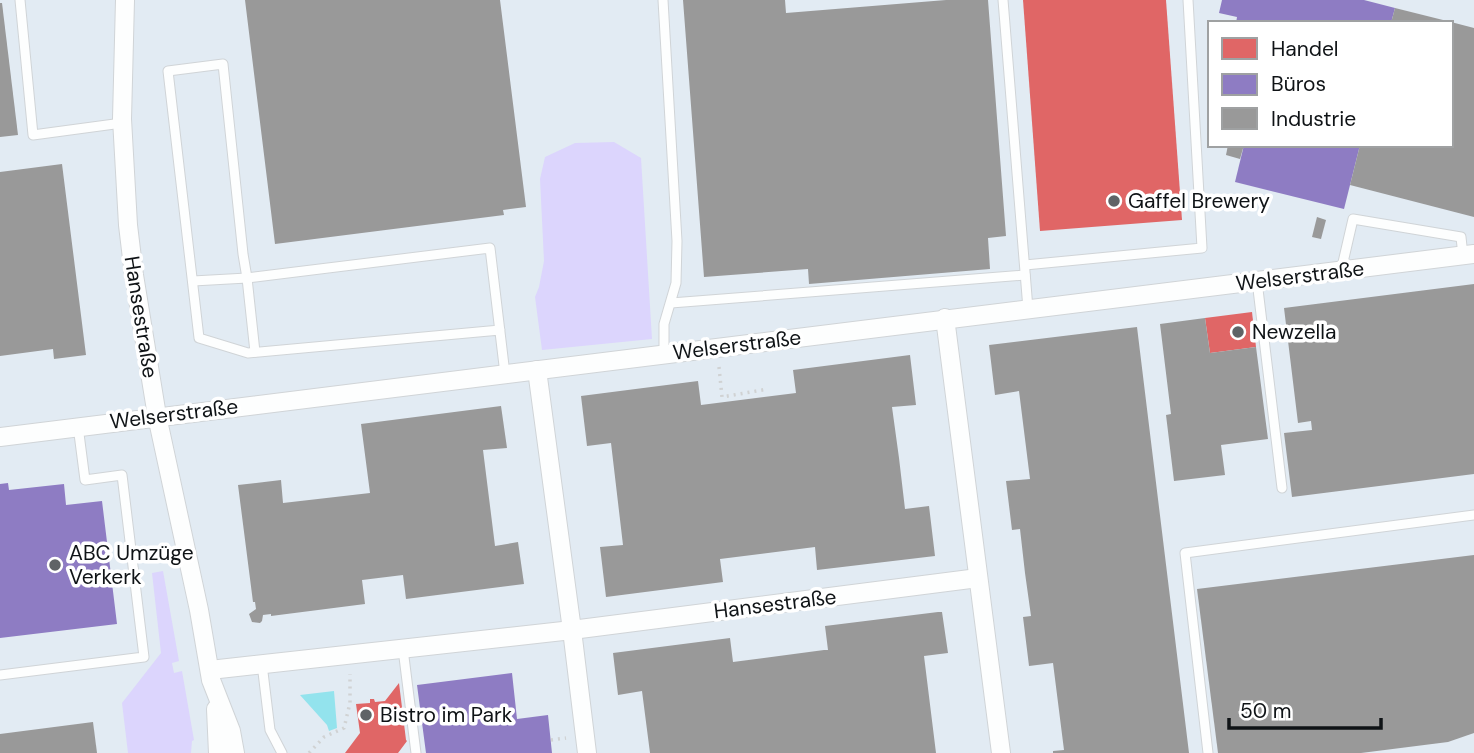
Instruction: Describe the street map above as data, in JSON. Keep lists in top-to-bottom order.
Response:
{
  "streets": {
    "street": ["Welserstraße", "Hansestraße"]
  },
  "crossings": [
    ["Welserstraße", "Hansestraße"]
  ],
  "places": [
    "Gaffel Brewery",
    "Newzella",
    "ABC Umzüge Verkerk",
    "Bistro im Park"
  ],
  "legend": ["Handel", "Büros", "Industrie"],
  "scale_bar": "50 m"
}
